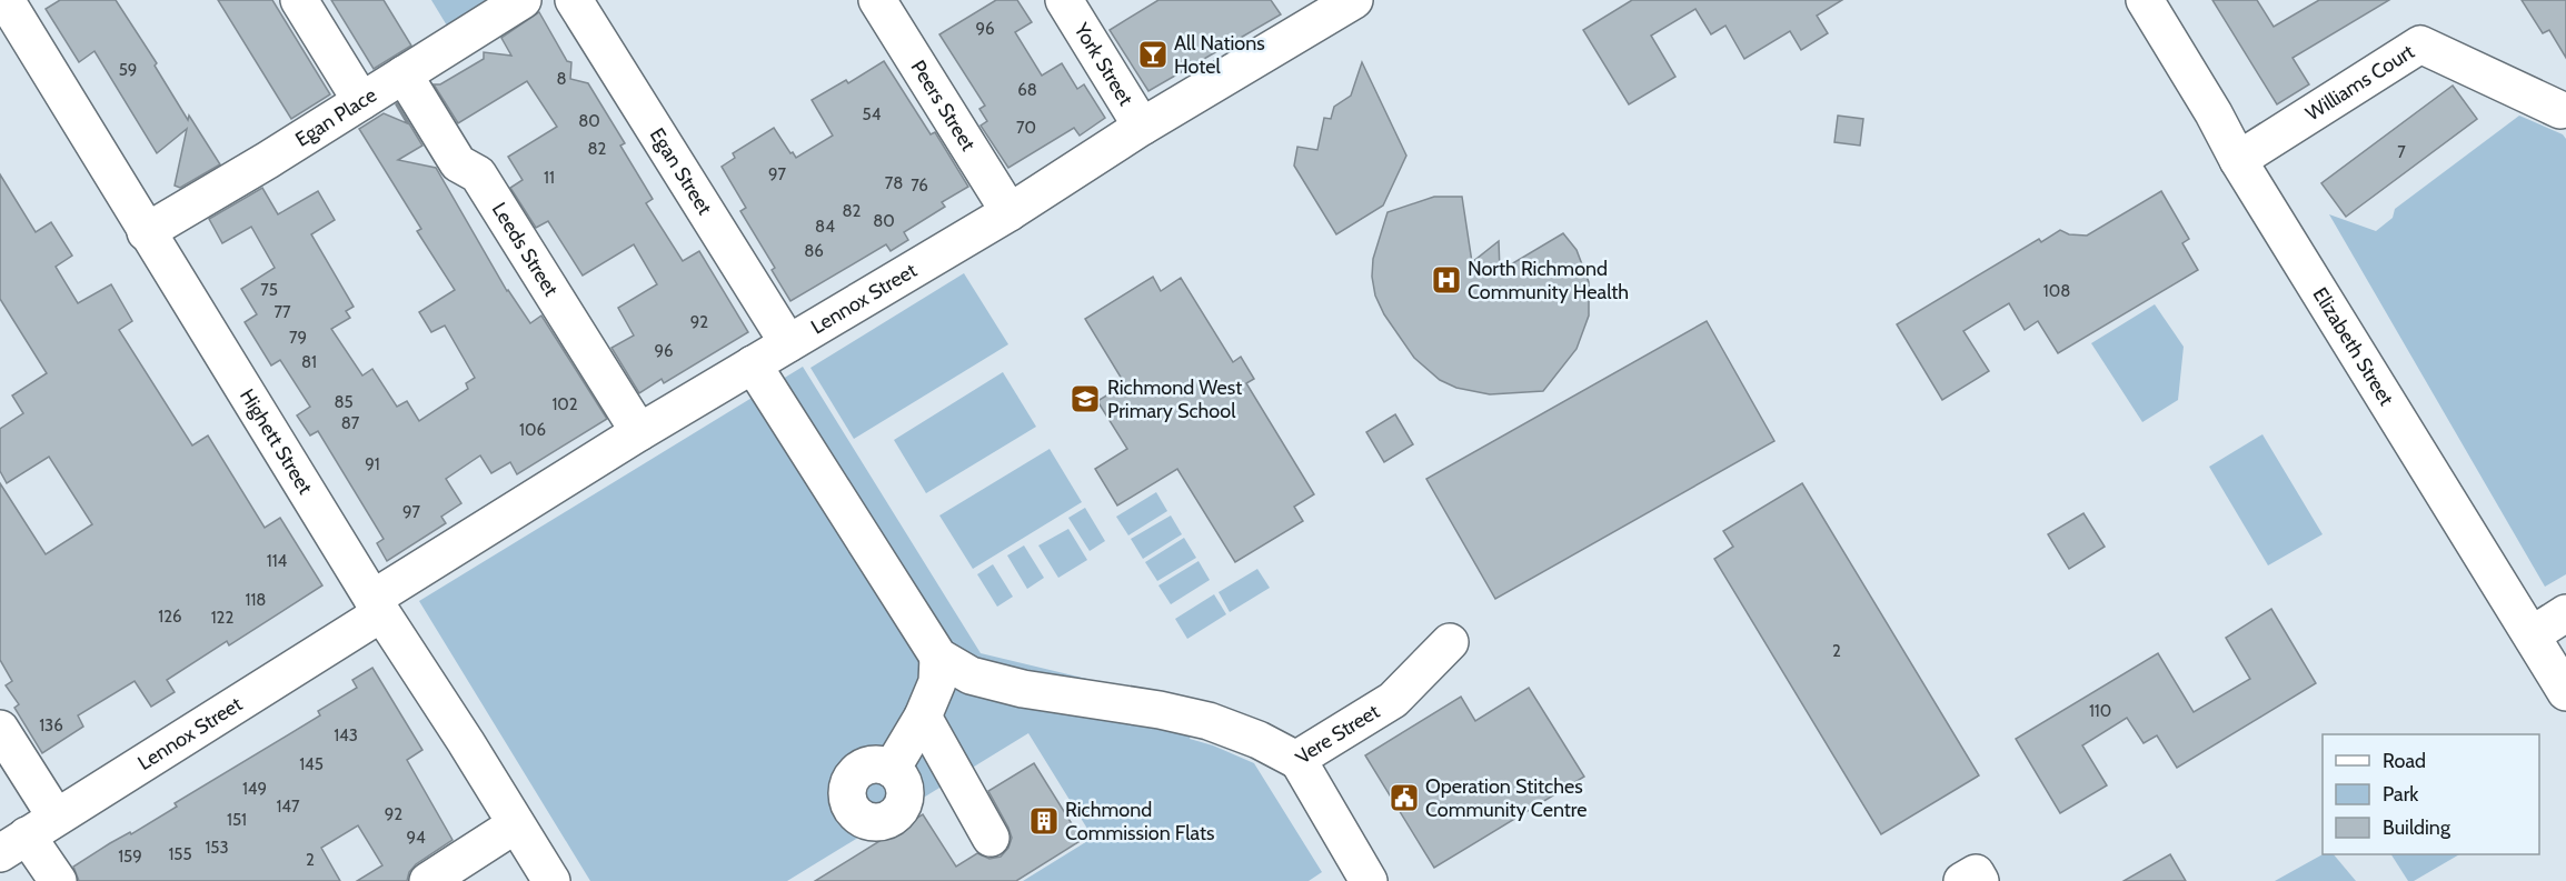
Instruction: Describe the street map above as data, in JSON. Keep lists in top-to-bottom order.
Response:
{
  "streets": {
    "street": [
      "York Street",
      "Williams Court",
      "Peers Street",
      "Egan Place",
      "Egan Street",
      "Leeds Street",
      "Lennox Street",
      "Elizabeth Street",
      "Highett Street",
      "Vere Street"
    ]
  },
  "crossings": [
    ["York Street", "Lennox Street"],
    ["Williams Court", "Elizabeth Street"],
    ["Peers Street", "Lennox Street"],
    ["Egan Place", "Leeds Street"],
    ["Egan Place", "Highett Street"],
    ["Egan Street", "Lennox Street"],
    ["Leeds Street", "Lennox Street"],
    ["Lennox Street", "Highett Street"]
  ],
  "places": {
    "bar": ["All Nations Hotel"],
    "hospital": ["North Richmond Community Health"],
    "school or university": ["Richmond West Primary School"],
    "public building": ["Operation Stitches Community Centre"],
    "building": ["Richmond Commission Flats"]
  },
  "house_numbers": [
    "96",
    "59",
    "8",
    "68",
    "54",
    "80",
    "70",
    "82",
    "7",
    "97",
    "11",
    "78",
    "76",
    "82",
    "80",
    "84",
    "86",
    "75",
    "108",
    "77",
    "92",
    "79",
    "96",
    "81",
    "85",
    "102",
    "87",
    "106",
    "91",
    "97",
    "114",
    "118",
    "126",
    "122",
    "2",
    "110",
    "136",
    "143",
    "145",
    "149",
    "147",
    "92",
    "151",
    "94",
    "153",
    "155",
    "159",
    "2"
  ],
  "legend": ["Road", "Park", "Building"]
}
